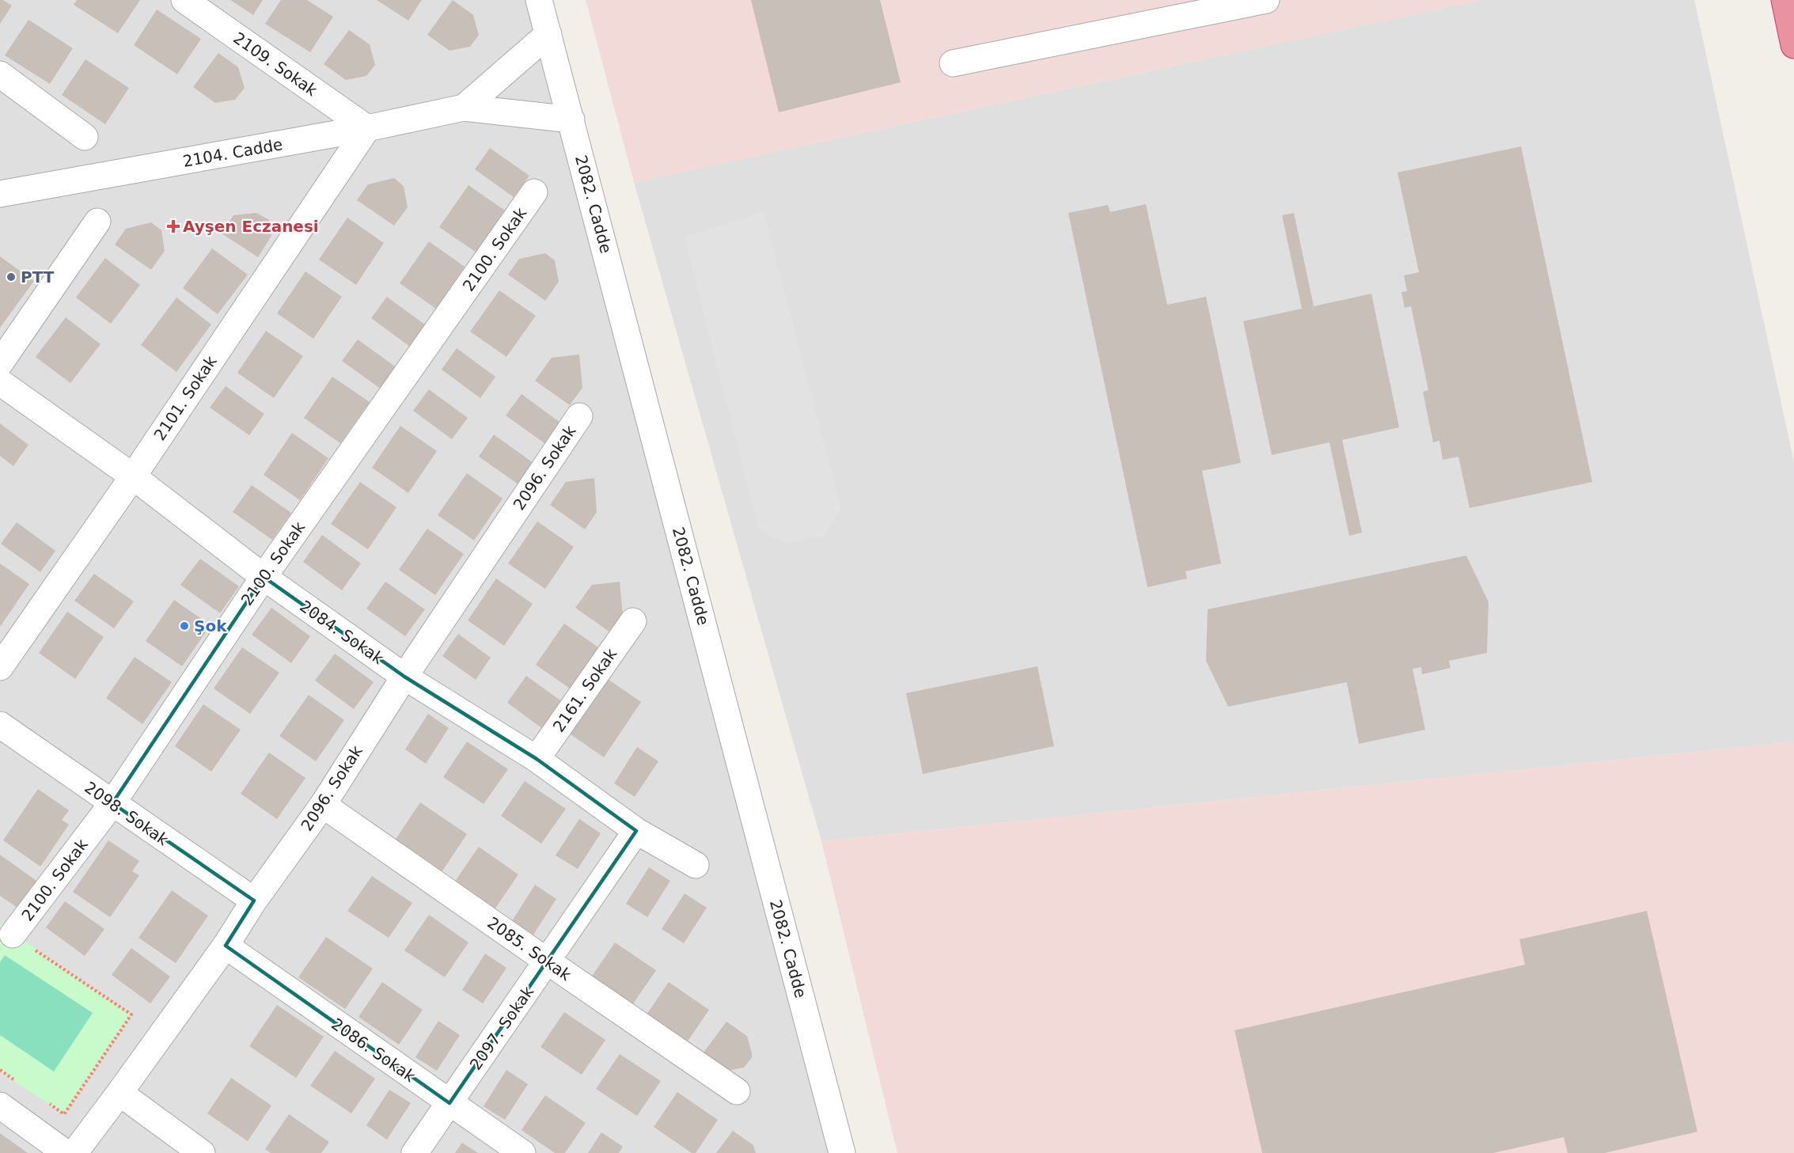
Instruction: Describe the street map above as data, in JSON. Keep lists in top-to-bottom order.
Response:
{
  "streets": {
    "street": [
      "2109. Sokak",
      "2104. Cadde",
      "2082. Cadde",
      "2100. Sokak",
      "2101. Sokak",
      "2096. Sokak",
      "2084. Sokak",
      "2161. Sokak",
      "2098. Sokak",
      "2085. Sokak",
      "2097. Sokak",
      "2086. Sokak"
    ]
  },
  "crossings": [
    ["2109. Sokak", "2104. Cadde"],
    ["2109. Sokak", "2101. Sokak"],
    ["2104. Cadde", "2082. Cadde"],
    ["2104. Cadde", "2101. Sokak"],
    ["2100. Sokak", "2084. Sokak"],
    ["2100. Sokak", "2098. Sokak"],
    ["2101. Sokak", "2084. Sokak"],
    ["2096. Sokak", "2084. Sokak"],
    ["2096. Sokak", "2098. Sokak"],
    ["2096. Sokak", "2085. Sokak"],
    ["2096. Sokak", "2086. Sokak"],
    ["2084. Sokak", "2161. Sokak"],
    ["2084. Sokak", "2097. Sokak"],
    ["2085. Sokak", "2097. Sokak"],
    ["2097. Sokak", "2086. Sokak"]
  ],
  "places": {
    "health": ["Ayşen Eczanesi"],
    "other": ["PTT", "Şok"]
  }
}
